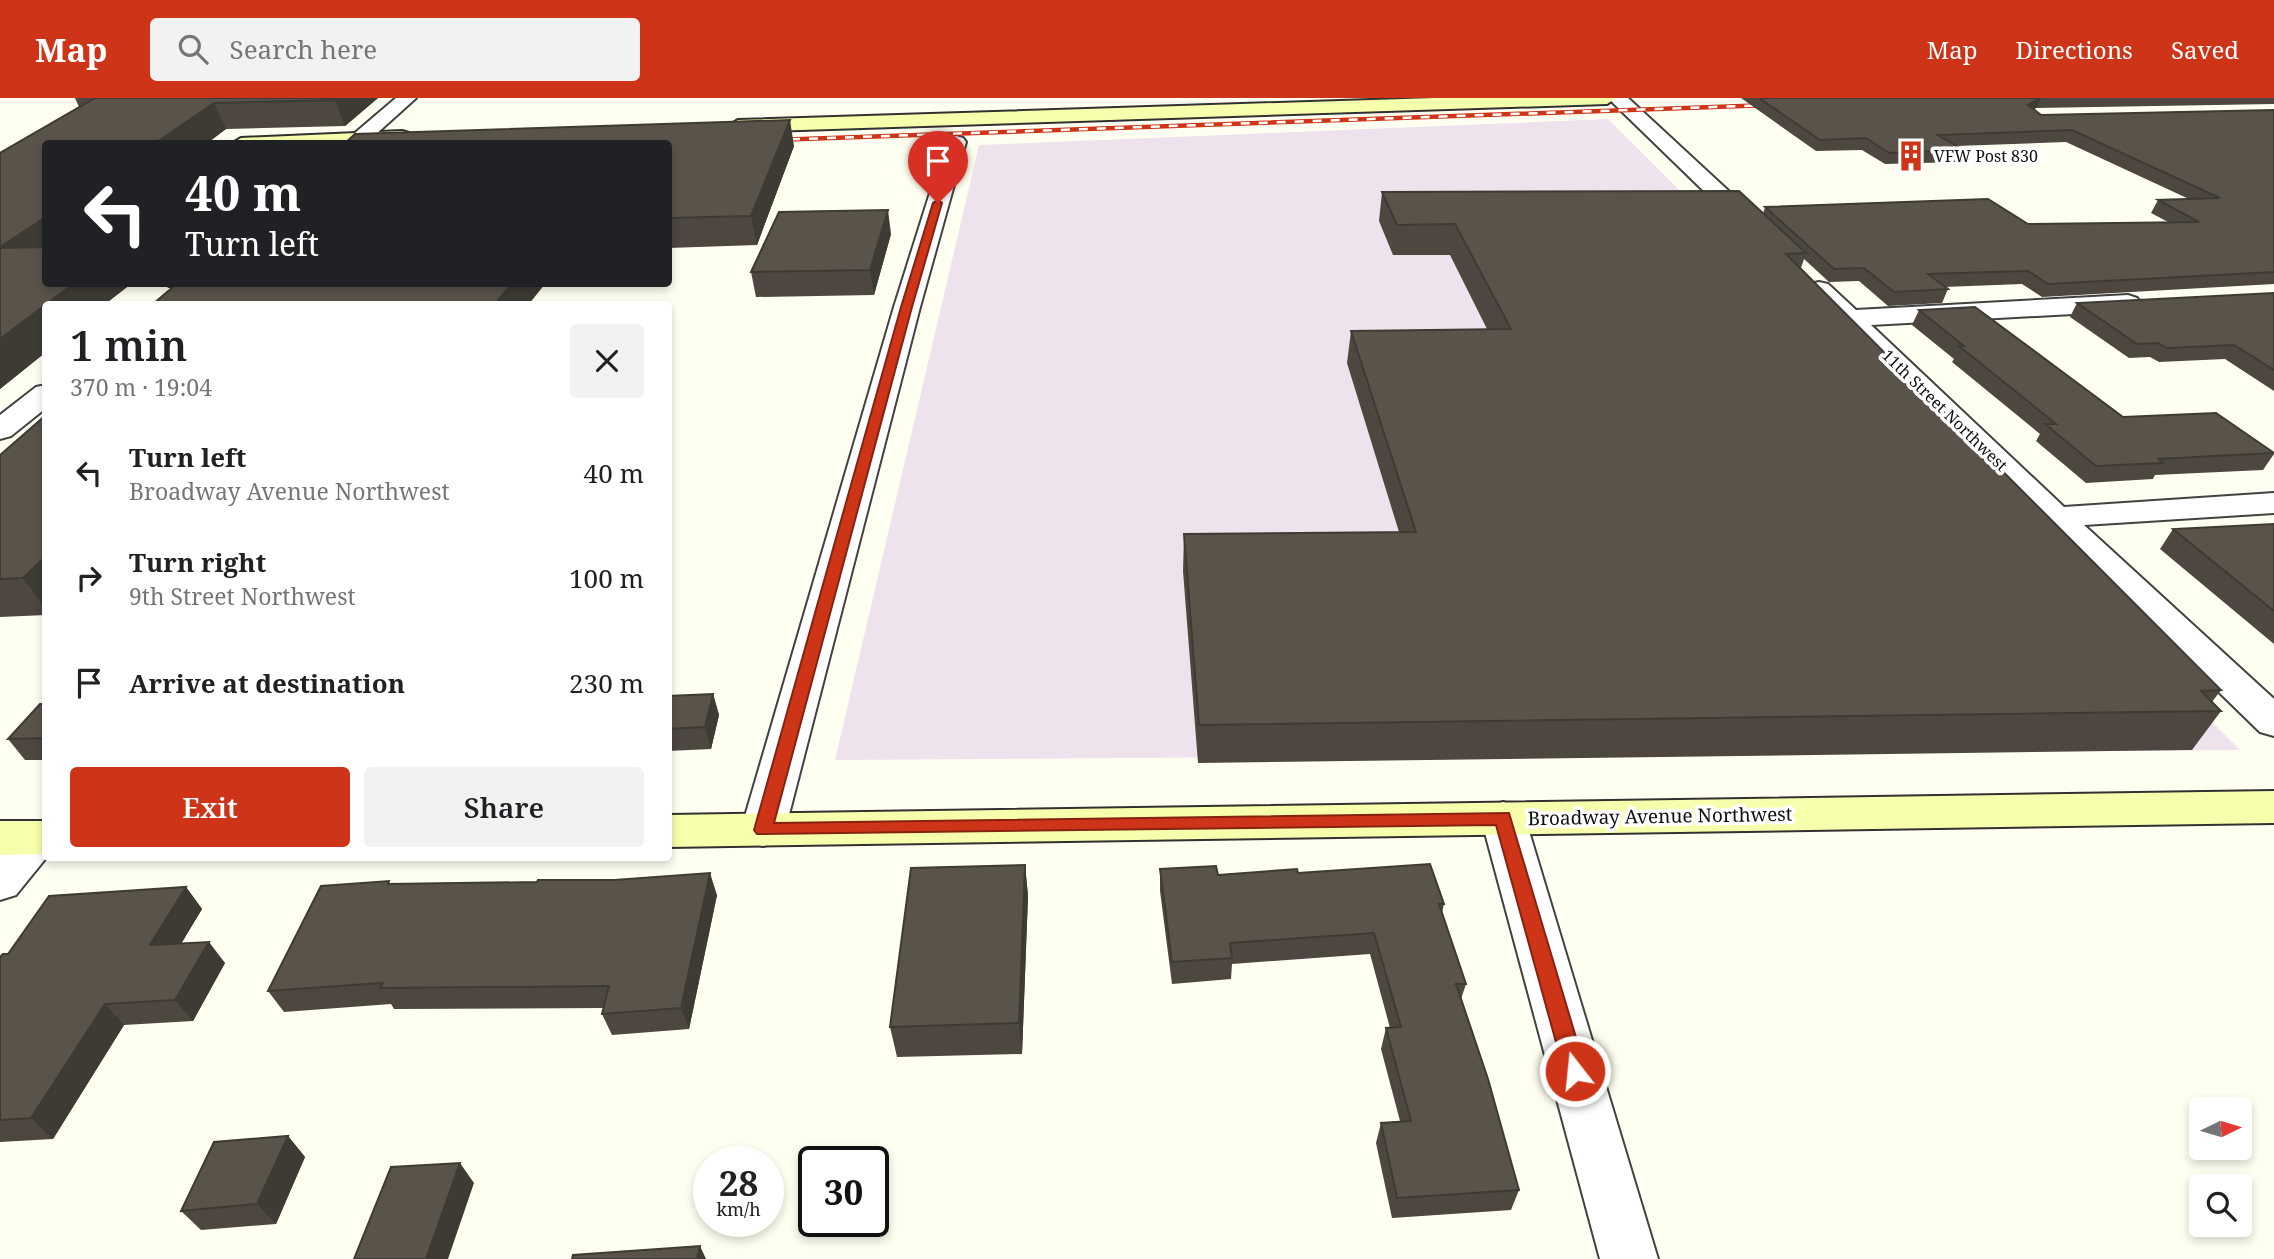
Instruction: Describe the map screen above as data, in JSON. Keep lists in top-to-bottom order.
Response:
{
  "streets": {
    "street": ["11th Street Northwest", "Broadway Avenue Northwest"]
  },
  "places": {
    "building": ["VFW Post 830"]
  },
  "north": "right",
  "page": {
    "header": "Map",
    "search": "Search here",
    "nav": ["Map", "Directions", "Saved"],
    "turn": ["40 m", "Turn left"],
    "heading": ["1 min", "370 m · 19:04"],
    "list": [
      {
        "name": "Turn left",
        "note": "Broadway Avenue Northwest",
        "value": "40 m"
      },
      {
        "name": "Turn right",
        "note": "9th Street Northwest",
        "value": "100 m"
      },
      {
        "name": "Arrive at destination",
        "value": "230 m"
      }
    ],
    "buttons": ["Exit", "Share"],
    "speed": "28 km/h",
    "limit": "30"
  }
}
